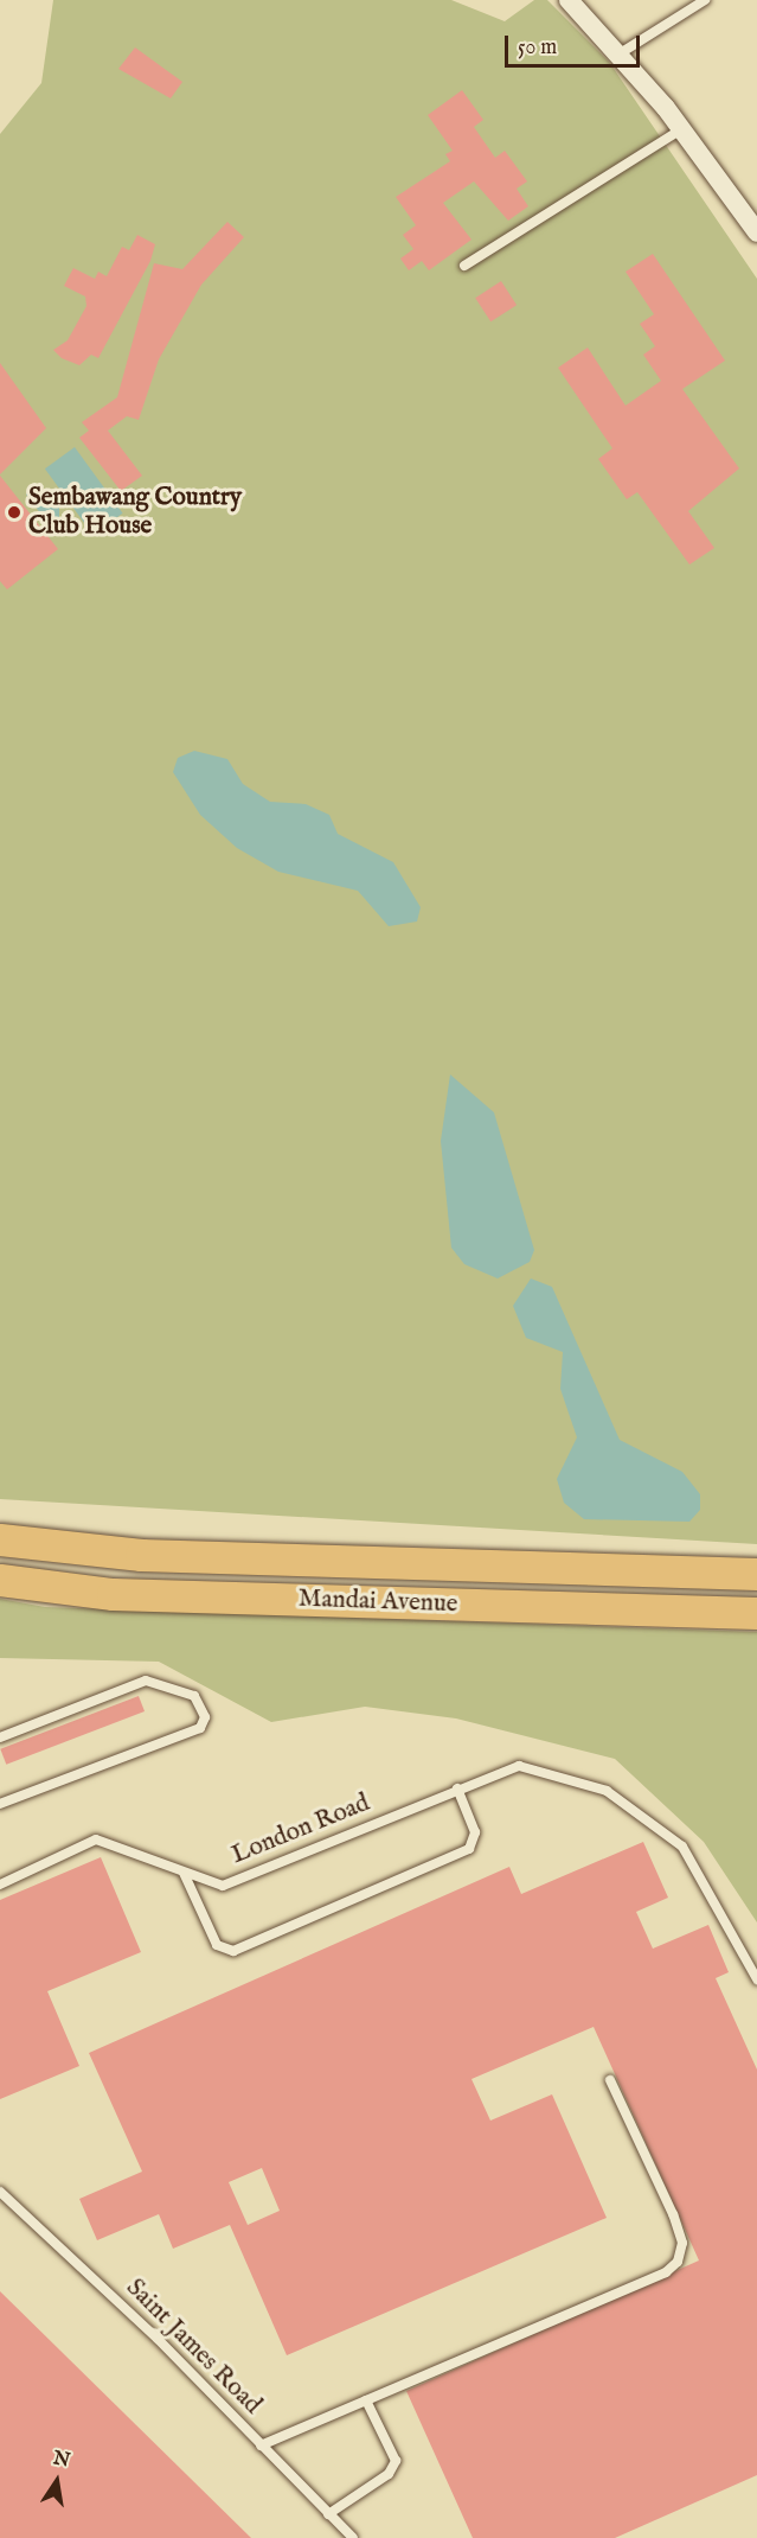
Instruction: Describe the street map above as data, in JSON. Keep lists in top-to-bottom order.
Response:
{
  "streets": {
    "main road": ["Mandai Avenue"],
    "lane": ["London Road", "Saint James Road"]
  },
  "places": ["Sembawang Country Club House"],
  "scale_bar": "50 m",
  "north": "top"
}
